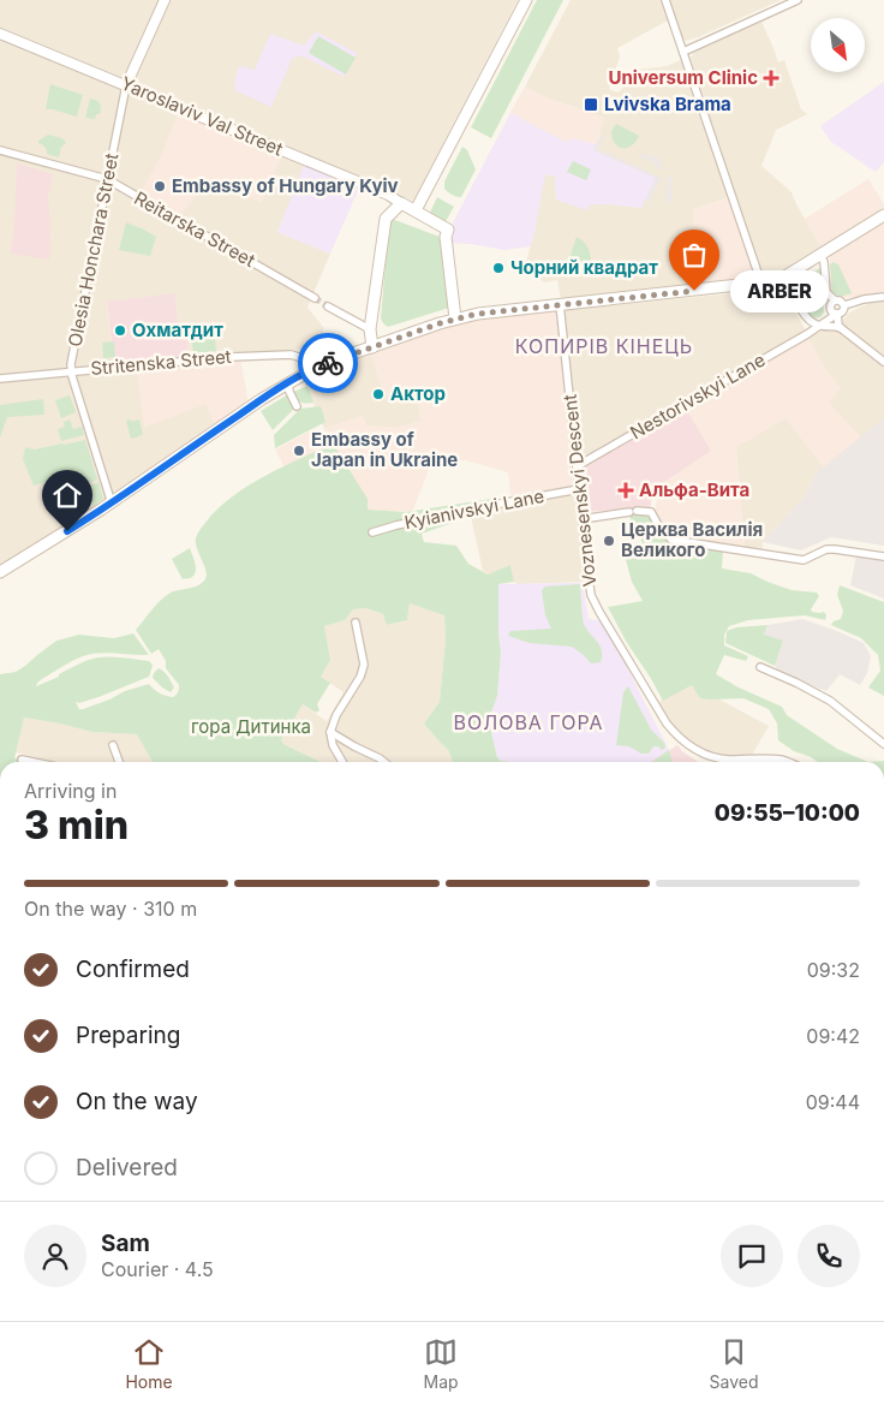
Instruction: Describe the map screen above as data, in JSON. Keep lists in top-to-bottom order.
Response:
{
  "streets": {
    "street": [
      "Yaroslaviv Val Street",
      "Reitarska Street",
      "Olesia Honchara Street",
      "Stritenska Street",
      "Nestorivskyi Lane",
      "Voznesenskyi Descent",
      "Kyianivskyi Lane"
    ]
  },
  "crossings": [
    ["Yaroslaviv Val Street", "Olesia Honchara Street"],
    ["Reitarska Street", "Olesia Honchara Street"],
    ["Olesia Honchara Street", "Stritenska Street"],
    ["Nestorivskyi Lane", "Voznesenskyi Descent"],
    ["Voznesenskyi Descent", "Kyianivskyi Lane"]
  ],
  "districts": ["КОПИРІВ КІНЕЦЬ", "ВОЛОВА ГОРА"],
  "parks": ["гора Дитинка"],
  "places": {
    "health": ["Universum Clinic", "Альфа-Вита"],
    "transit": ["Lvivska Brama"],
    "other": [
      "Embassy of Hungary Kyiv",
      "Чорний квадрат",
      "ARBER",
      "Охматдит",
      "Актор",
      "Embassy of Japan in Ukraine",
      "Церква Василія Великого"
    ]
  },
  "north": "bottom right",
  "page": {
    "bubble": "ARBER",
    "heading": ["3 min", "Arriving in", "09:55–10:00"],
    "panel": ["Sam", "Courier · 4.5"],
    "bar": "On the way · 310 m",
    "list": [
      ["Confirmed", "09:32"],
      ["Preparing", "09:42"],
      ["On the way", "09:44"],
      "Delivered"
    ],
    "tabs": ["Home", "Map", "Saved"]
  }
}
